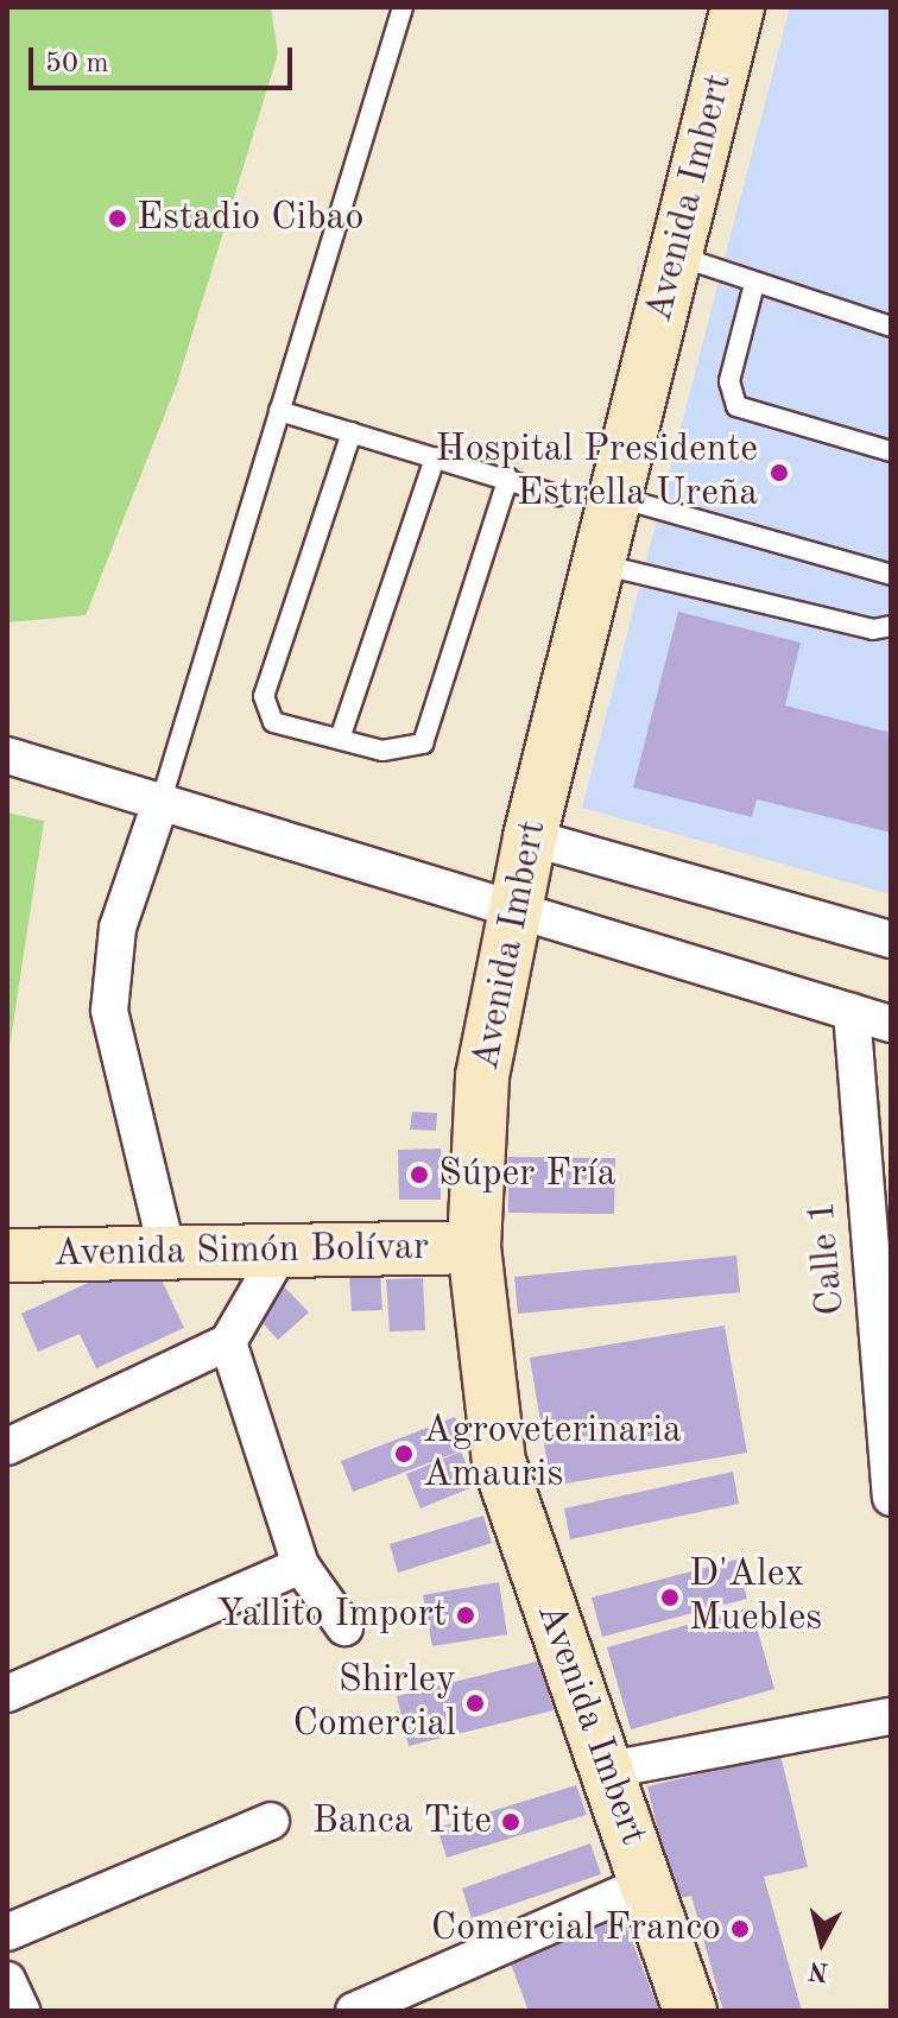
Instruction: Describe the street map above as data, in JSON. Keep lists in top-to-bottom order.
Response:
{
  "streets": {
    "main road": ["Avenida Imbert", "Avenida Simón Bolívar"],
    "street": ["Calle 1"]
  },
  "crossings": [
    ["Avenida Imbert", "Avenida Simón Bolívar"]
  ],
  "places": [
    "Estadio Cibao",
    "Hospital Presidente Estrella Ureña",
    "Súper Fría",
    "Agroveterinaria Amauris",
    "D'Alex Muebles",
    "Yallito Import",
    "Shirley Comercial",
    "Banca Tite",
    "Comercial Franco"
  ],
  "scale_bar": "50 m",
  "north": "bottom"
}
